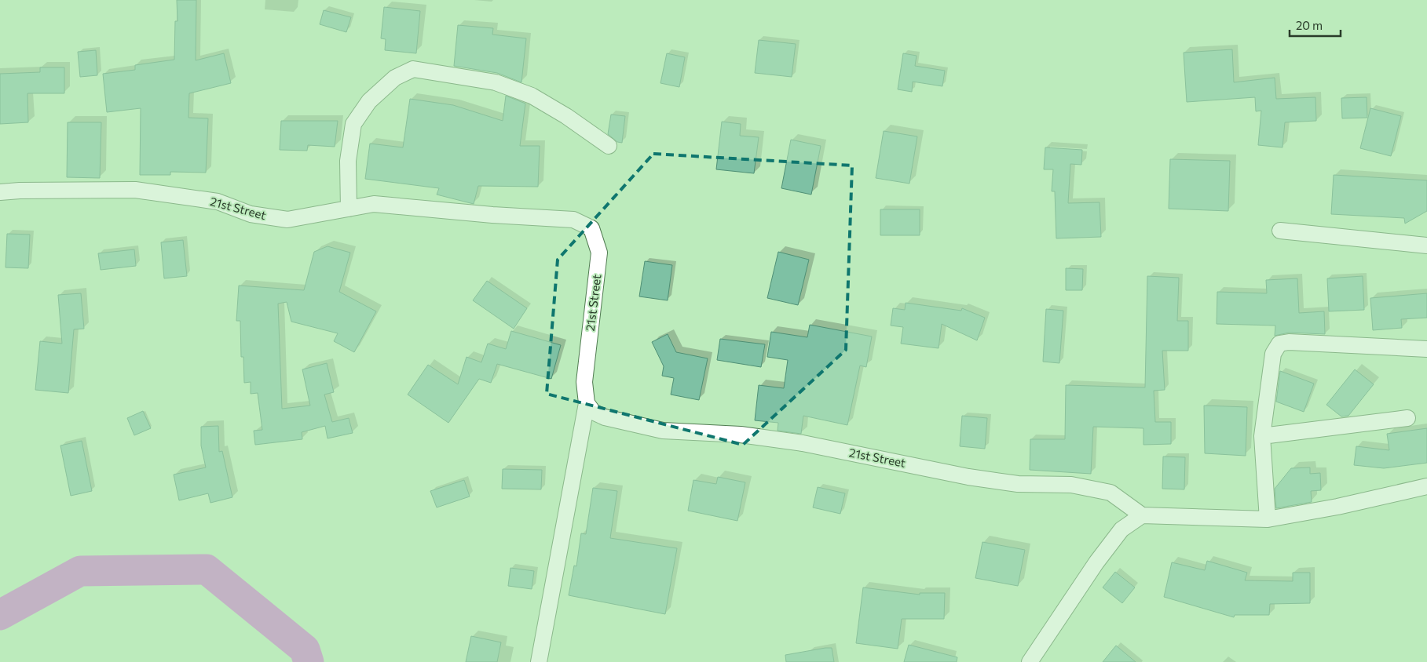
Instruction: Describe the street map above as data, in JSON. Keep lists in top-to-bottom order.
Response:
{
  "streets": {
    "street": ["21st Street"]
  },
  "scale_bar": "20 m"
}
